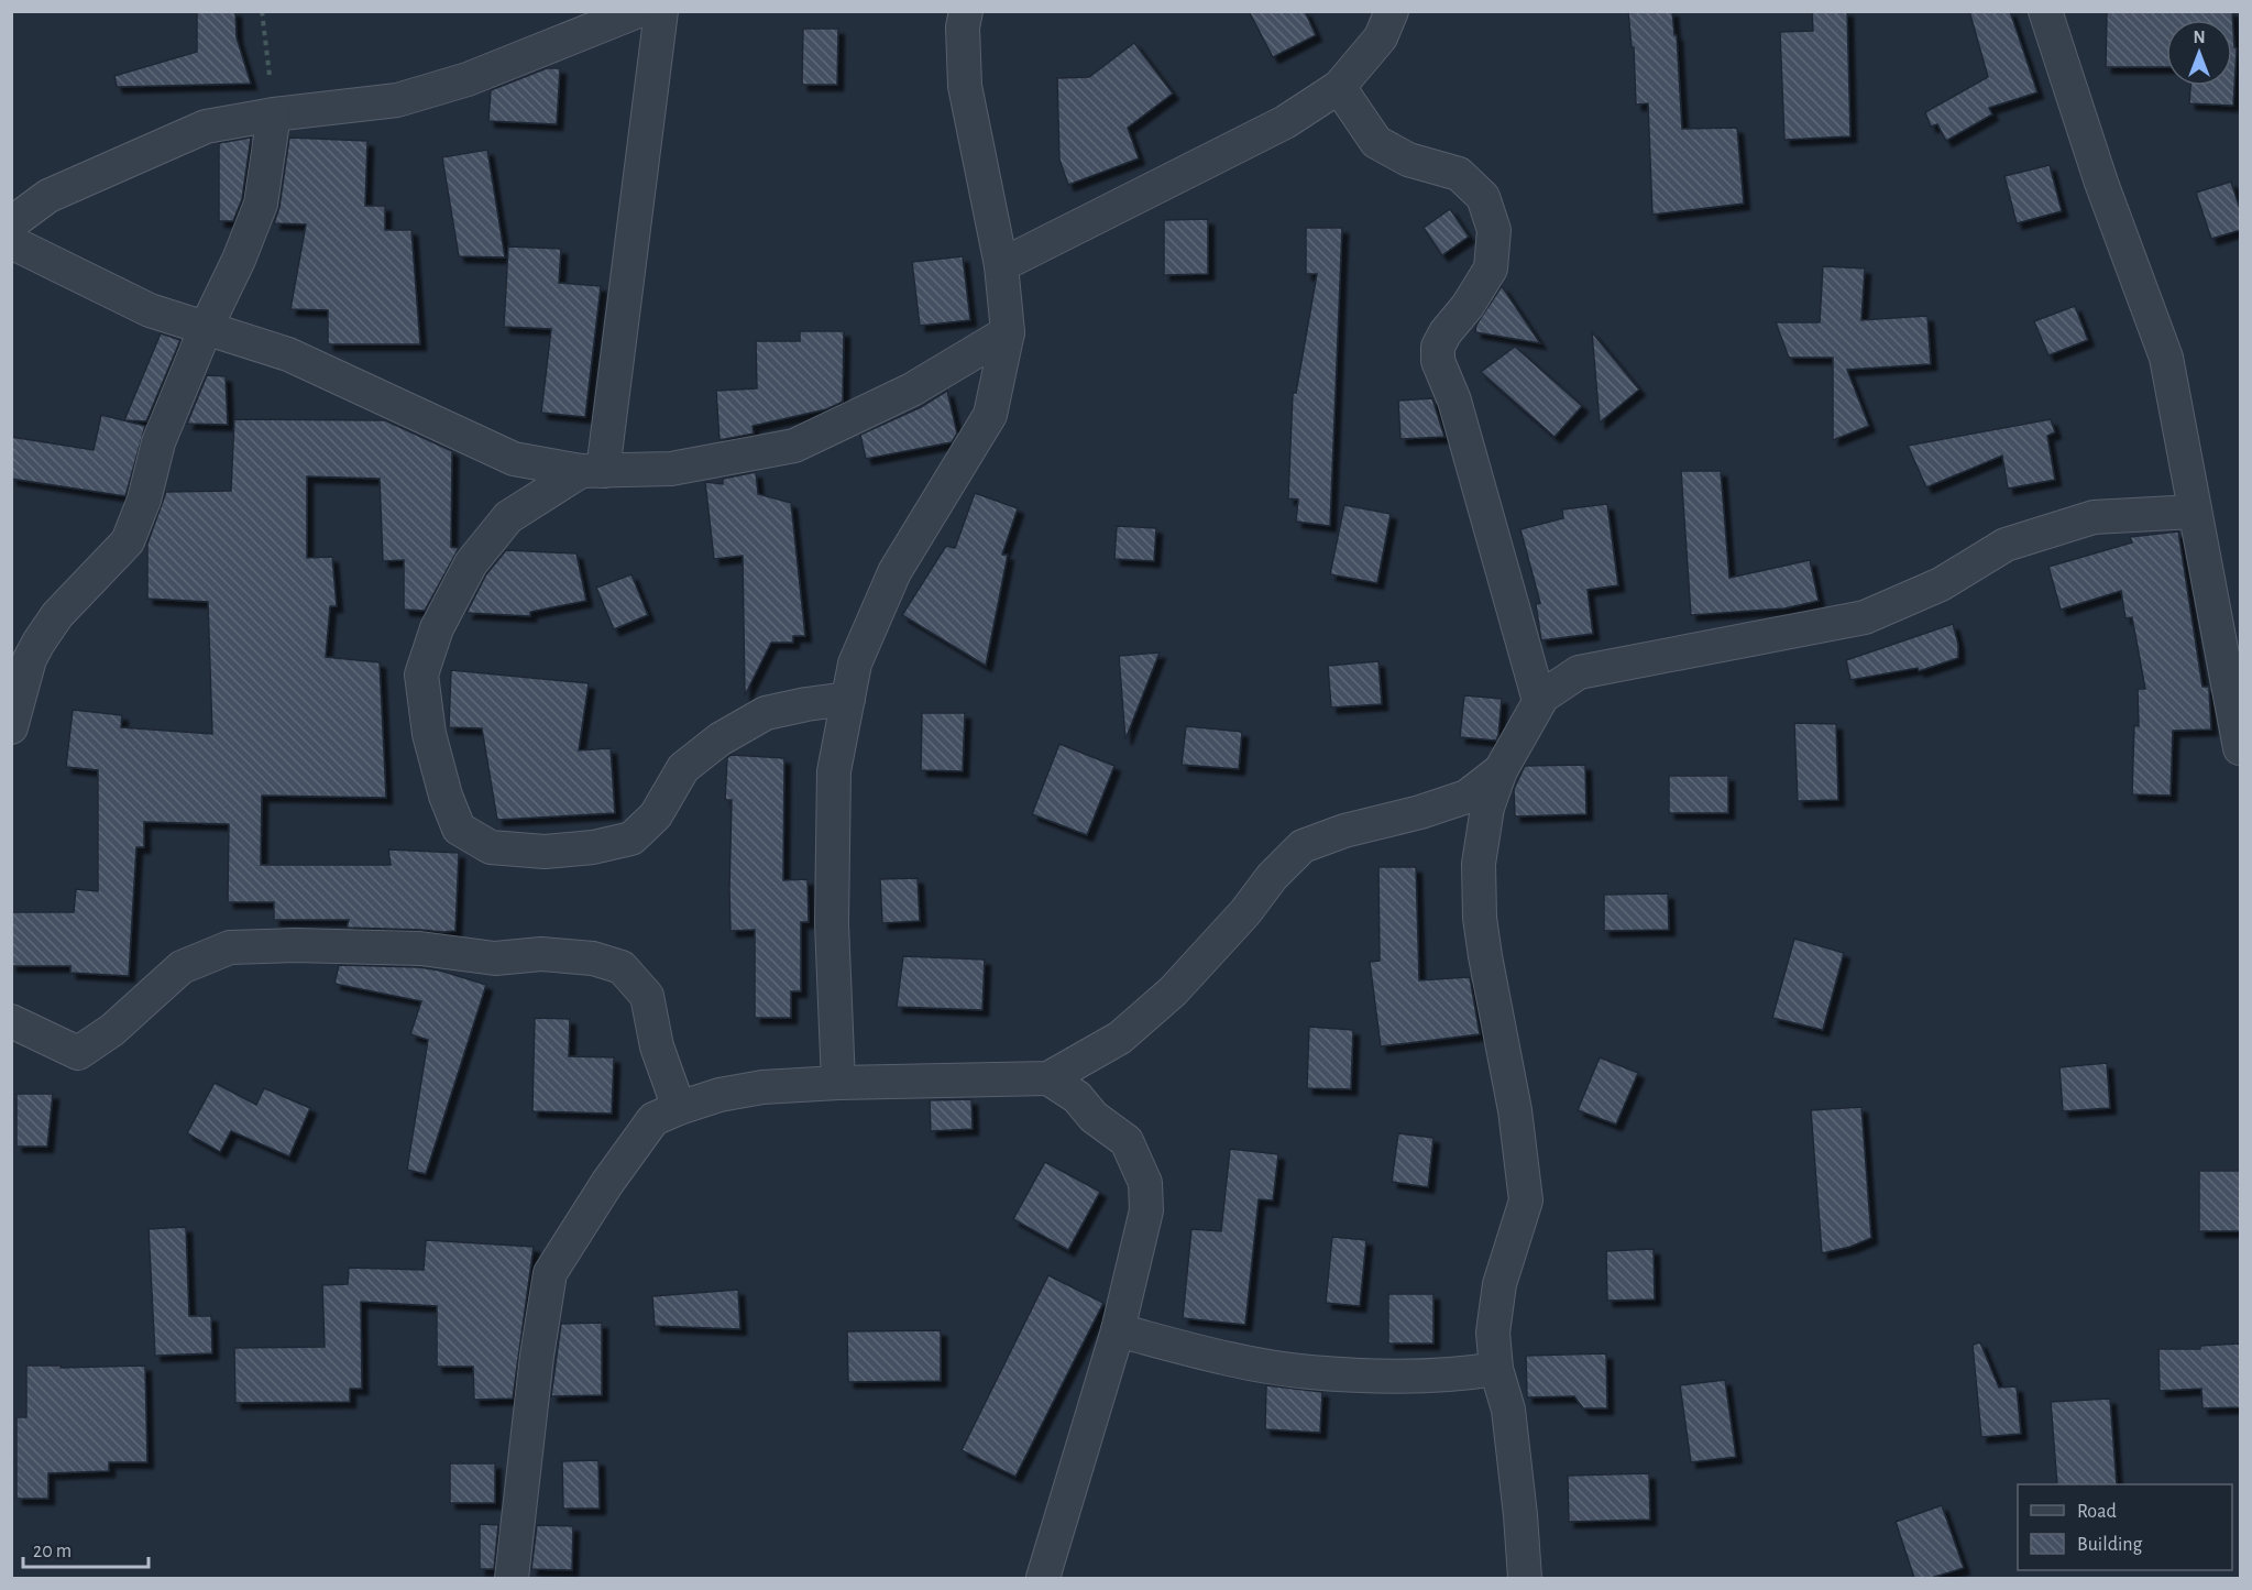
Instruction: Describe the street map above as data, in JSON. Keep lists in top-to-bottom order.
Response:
{
  "legend": ["Road", "Building"],
  "scale_bar": "20 m",
  "north": "top"
}
